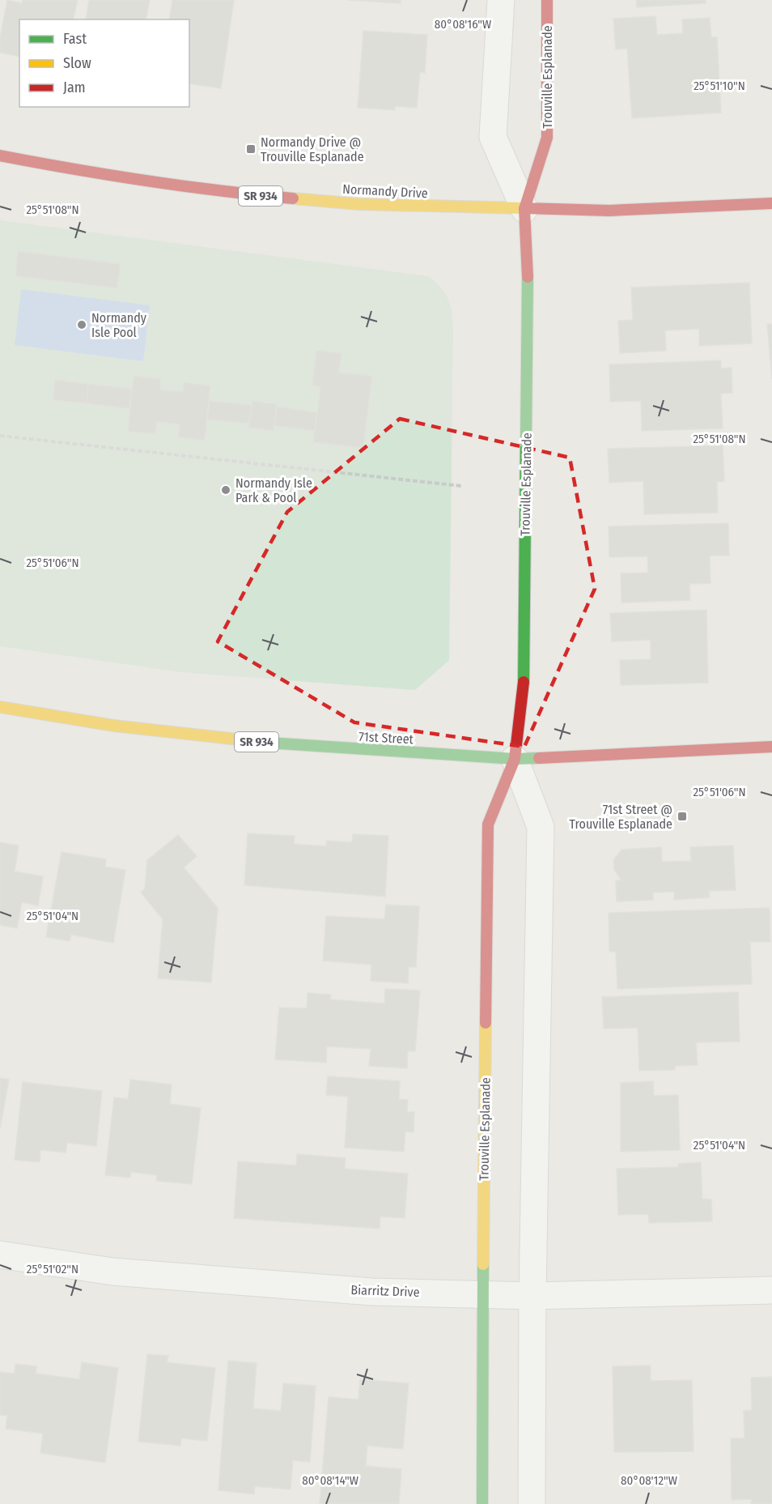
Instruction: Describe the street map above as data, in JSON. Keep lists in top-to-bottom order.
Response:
{
  "streets": {
    "main road": [
      "Trouville Esplanade",
      "Normandy Drive",
      "SR 934",
      "71st Street"
    ],
    "street": ["Biarritz Drive"]
  },
  "crossings": [
    ["Trouville Esplanade", "Normandy Drive"],
    ["Trouville Esplanade", "71st Street"],
    ["Trouville Esplanade", "Biarritz Drive"]
  ],
  "places": {
    "transit": ["Normandy Drive @ Trouville Esplanade", "71st Street @ Trouville Esplanade"],
    "other": ["Normandy Isle Pool", "Normandy Isle Park & Pool"]
  },
  "legend": ["Fast", "Slow", "Jam"],
  "coordinates": [
    "80°08'16\"W",
    "25°51'10\"N",
    "25°51'08\"N",
    "25°51'06\"N",
    "25°51'04\"N",
    "25°51'02\"N",
    "80°08'14\"W",
    "80°08'12\"W"
  ]
}
